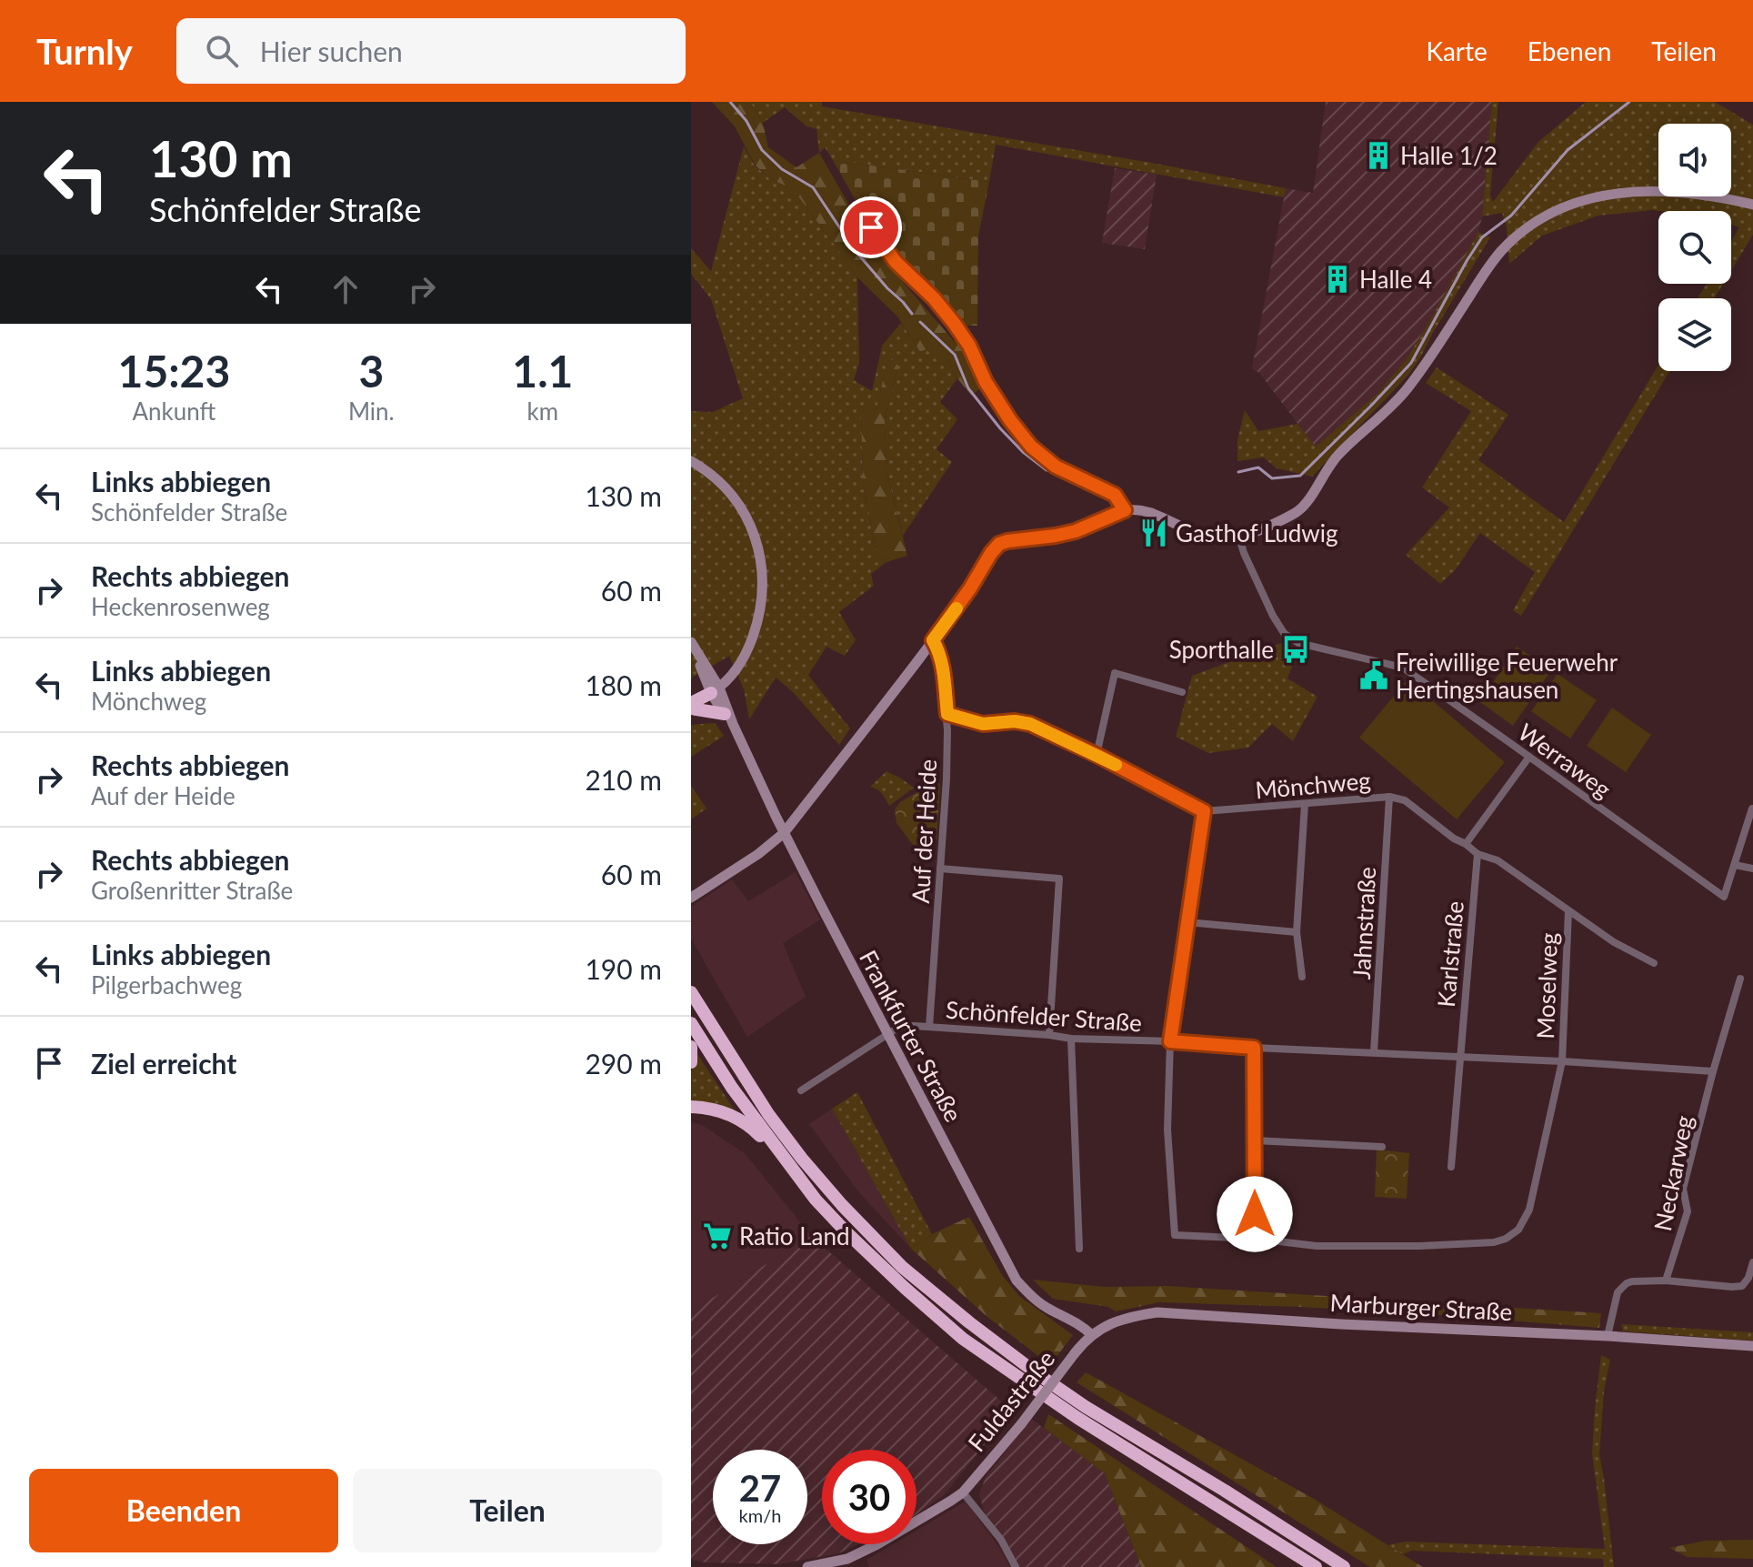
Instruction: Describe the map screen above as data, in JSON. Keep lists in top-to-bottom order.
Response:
{
  "streets": {
    "street": [
      "Werraweg",
      "Mönchweg",
      "Auf der Heide",
      "Jahnstraße",
      "Karlstraße",
      "Moselweg",
      "Schönfelder Straße",
      "Frankfurter Straße",
      "Neckarweg",
      "Marburger Straße",
      "Fuldastraße"
    ]
  },
  "crossings": [
    ["Mönchweg", "Jahnstraße"],
    ["Mönchweg", "Karlstraße"],
    ["Mönchweg", "Moselweg"],
    ["Auf der Heide", "Schönfelder Straße"],
    ["Jahnstraße", "Schönfelder Straße"],
    ["Karlstraße", "Schönfelder Straße"],
    ["Moselweg", "Schönfelder Straße"],
    ["Schönfelder Straße", "Frankfurter Straße"],
    ["Schönfelder Straße", "Neckarweg"],
    ["Frankfurter Straße", "Marburger Straße"],
    ["Frankfurter Straße", "Fuldastraße"],
    ["Marburger Straße", "Fuldastraße"]
  ],
  "places": {
    "building": ["Halle 1/2", "Halle 4"],
    "restaurant": ["Gasthof Ludwig"],
    "bus stop": ["Sporthalle"],
    "public building": ["Freiwillige Feuerwehr Hertingshausen"],
    "supermarket": ["Ratio Land"]
  },
  "page": {
    "header": "Turnly",
    "search": "Hier suchen",
    "nav": ["Karte", "Ebenen", "Teilen"],
    "turn": ["130 m", "Schönfelder Straße"],
    "eta": [
      "15:23",
      "Ankunft",
      "3",
      "Min.",
      "1.1",
      "km"
    ],
    "list": [
      {
        "name": "Links abbiegen",
        "note": "Schönfelder Straße",
        "value": "130 m"
      },
      {
        "name": "Rechts abbiegen",
        "note": "Heckenrosenweg",
        "value": "60 m"
      },
      {
        "name": "Links abbiegen",
        "note": "Mönchweg",
        "value": "180 m"
      },
      {
        "name": "Rechts abbiegen",
        "note": "Auf der Heide",
        "value": "210 m"
      },
      {
        "name": "Rechts abbiegen",
        "note": "Großenritter Straße",
        "value": "60 m"
      },
      {
        "name": "Links abbiegen",
        "note": "Pilgerbachweg",
        "value": "190 m"
      },
      {
        "name": "Ziel erreicht",
        "value": "290 m"
      }
    ],
    "speed": "27 km/h",
    "limit": "30",
    "buttons": ["Beenden", "Teilen"]
  }
}
